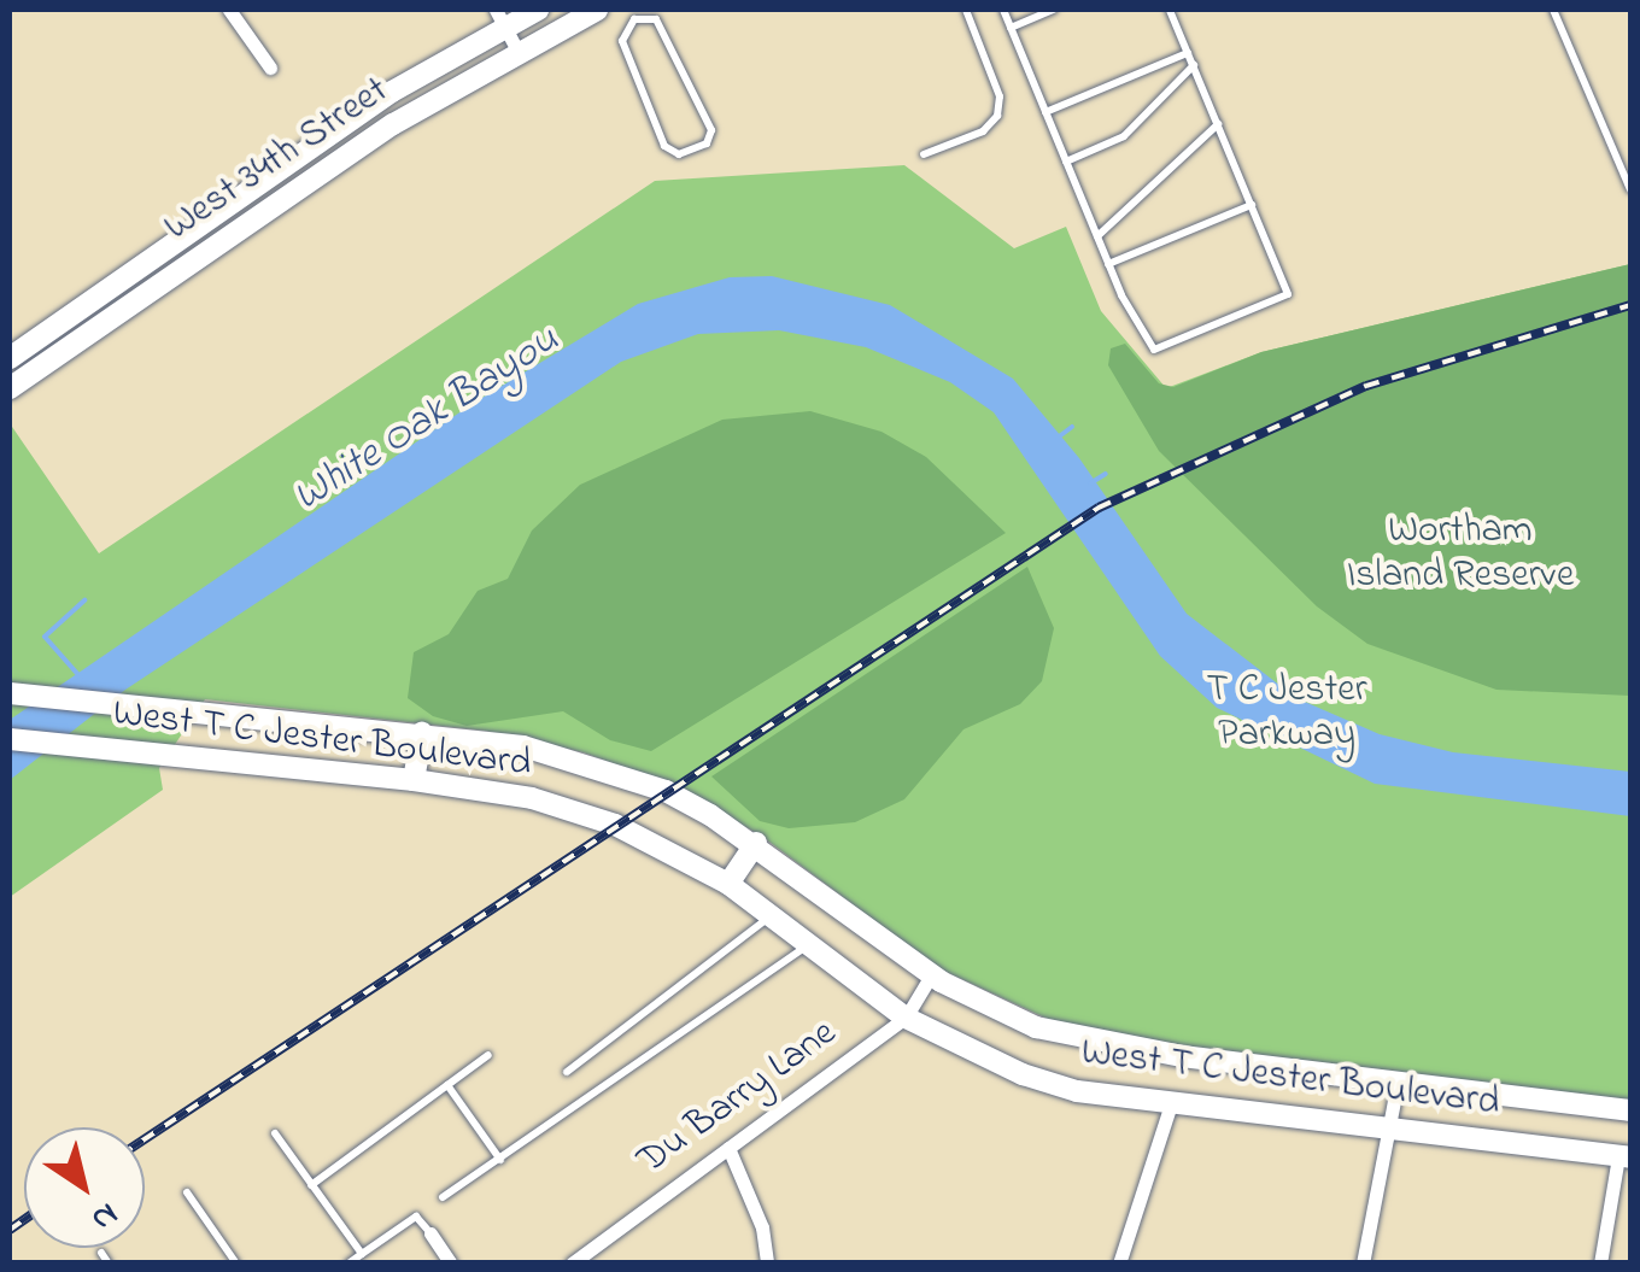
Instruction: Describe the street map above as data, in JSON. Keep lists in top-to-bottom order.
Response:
{
  "streets": {
    "main road": ["West 34th Street", "West T C Jester Boulevard"],
    "street": ["Du Barry Lane"]
  },
  "crossings": [
    ["West T C Jester Boulevard", "Du Barry Lane"]
  ],
  "water": ["White Oak Bayou"],
  "parks": ["Wortham Island Reserve", "T C Jester Parkway"],
  "north": "bottom right"
}
